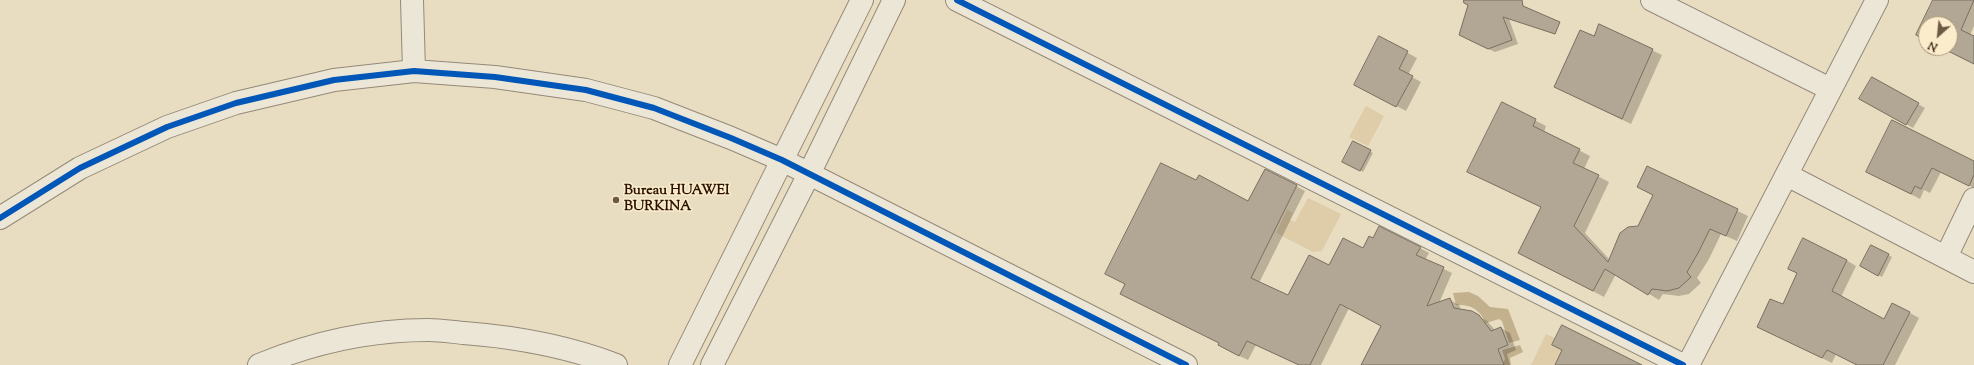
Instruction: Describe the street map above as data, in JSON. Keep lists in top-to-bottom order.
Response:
{
  "places": ["Bureau HUAWEI BURKINA"],
  "north": "bottom left"
}
